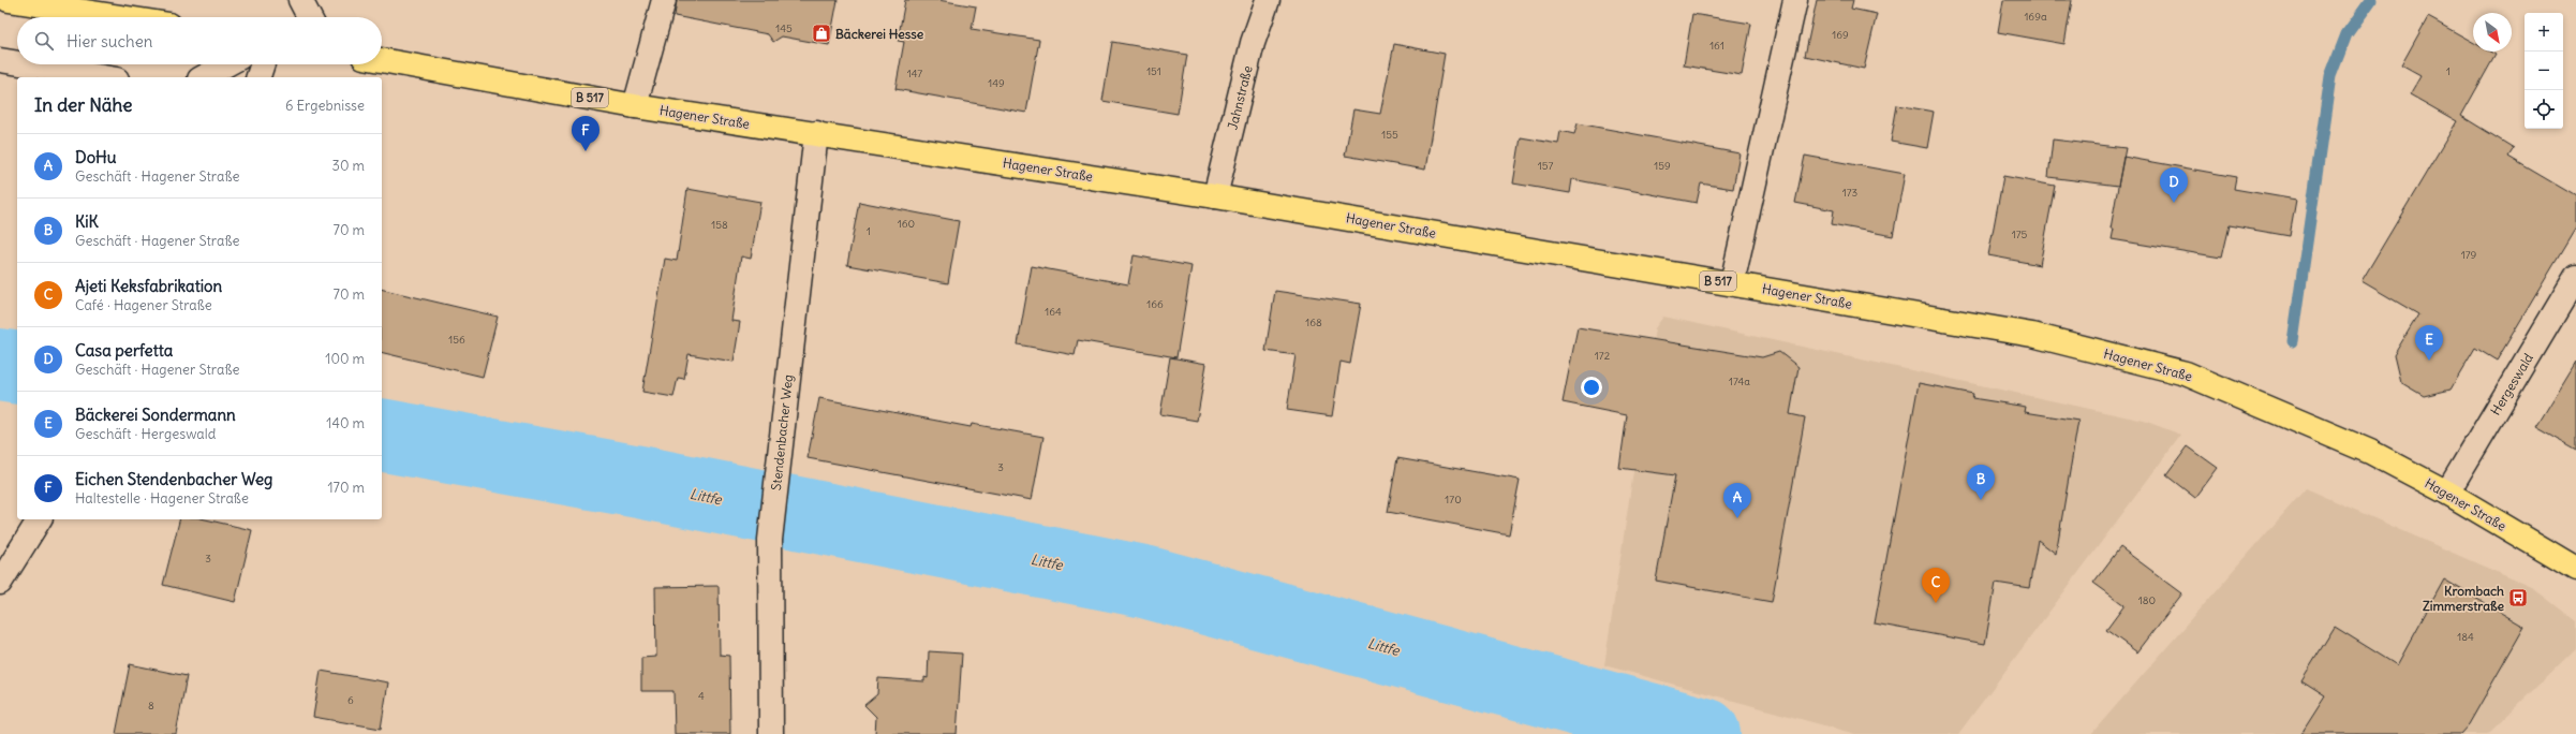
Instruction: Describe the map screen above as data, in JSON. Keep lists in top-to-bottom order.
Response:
{
  "streets": {
    "main road": ["B 517", "Hagener Straße"],
    "street": ["Jahnstraße", "Hergeswald", "Stendenbacher Weg"]
  },
  "crossings": [
    ["Jahnstraße", "Hagener Straße"],
    ["Hagener Straße", "Hergeswald"],
    ["Hagener Straße", "Stendenbacher Weg"]
  ],
  "water": ["Littfe"],
  "places": {
    "shop": ["Bäckerei Hesse"],
    "bus stop": ["Krombach Zimmerstraße"]
  },
  "house_numbers": [
    "169a",
    "145",
    "169",
    "161",
    "151",
    "1",
    "147",
    "149",
    "155",
    "157",
    "159",
    "173",
    "160",
    "158",
    "1",
    "175",
    "179",
    "166",
    "164",
    "168",
    "156",
    "172",
    "174a",
    "3",
    "170",
    "3",
    "180",
    "184",
    "4",
    "6",
    "8"
  ],
  "north": "bottom right",
  "page": {
    "map_buttons": ["+", "−"],
    "search": "Hier suchen",
    "heading": ["In der Nähe", "6 Ergebnisse"],
    "pins": [
      "F",
      "D",
      "E",
      "B",
      "A",
      "C"
    ],
    "list": [
      {
        "mark": "A",
        "name": "DoHu",
        "note": "Geschäft · Hagener Straße",
        "value": "30 m"
      },
      {
        "mark": "B",
        "name": "KiK",
        "note": "Geschäft · Hagener Straße",
        "value": "70 m"
      },
      {
        "mark": "C",
        "name": "Ajeti Keksfabrikation",
        "note": "Café · Hagener Straße",
        "value": "70 m"
      },
      {
        "mark": "D",
        "name": "Casa perfetta",
        "note": "Geschäft · Hagener Straße",
        "value": "100 m"
      },
      {
        "mark": "E",
        "name": "Bäckerei Sondermann",
        "note": "Geschäft · Hergeswald",
        "value": "140 m"
      },
      {
        "mark": "F",
        "name": "Eichen Stendenbacher Weg",
        "note": "Haltestelle · Hagener Straße",
        "value": "170 m"
      }
    ]
  }
}
